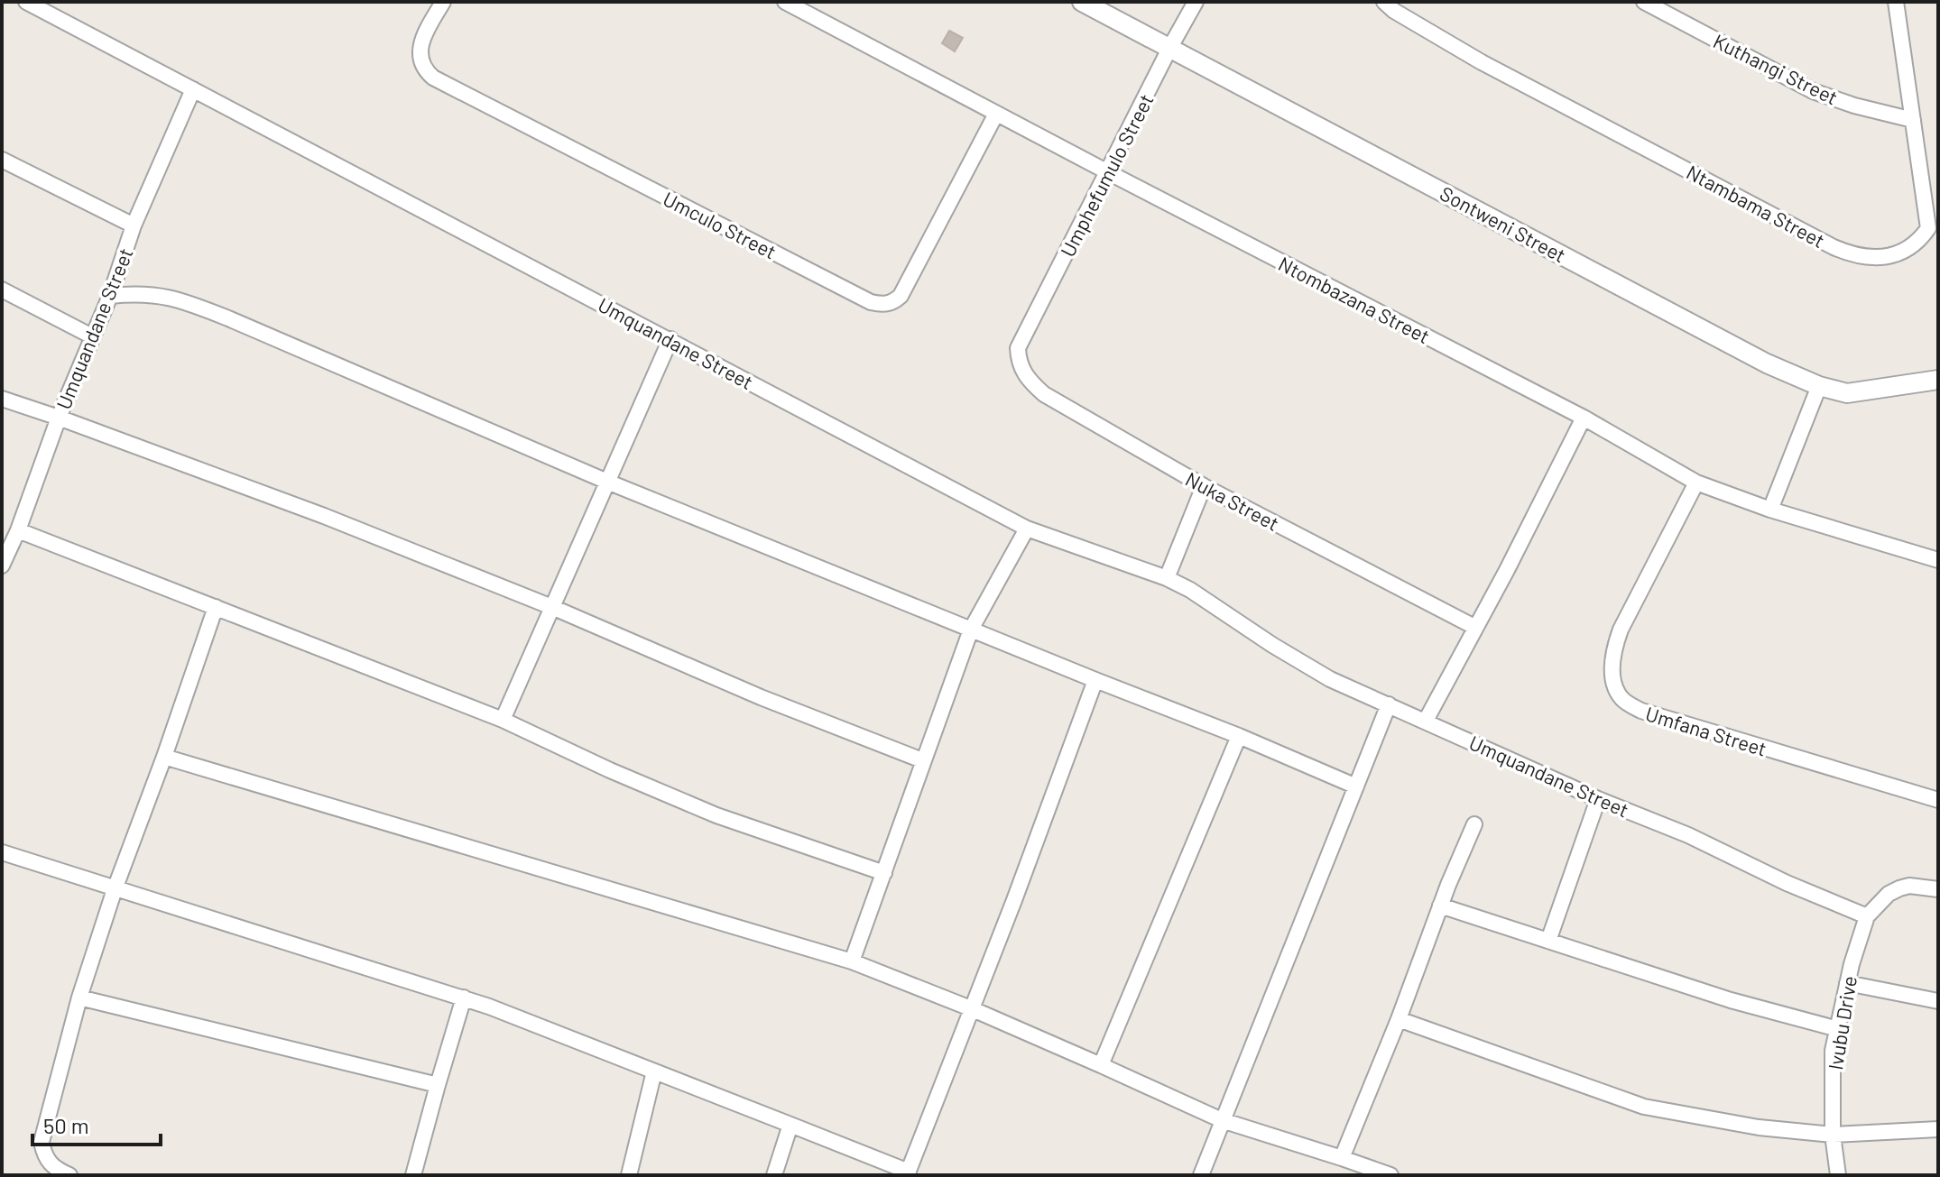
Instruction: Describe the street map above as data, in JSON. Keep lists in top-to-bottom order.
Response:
{
  "streets": {
    "street": [
      "Kuthangi Street",
      "Umphefumulo Street",
      "Ntambama Street",
      "Sontweni Street",
      "Umculo Street",
      "Ntombazana Street",
      "Umquandane Street",
      "Nuka Street",
      "Umfana Street",
      "Ivubu Drive"
    ]
  },
  "crossings": [
    ["Kuthangi Street", "Ntambama Street"],
    ["Umphefumulo Street", "Sontweni Street"],
    ["Umphefumulo Street", "Ntombazana Street"],
    ["Umphefumulo Street", "Nuka Street"],
    ["Umculo Street", "Ntombazana Street"],
    ["Ntombazana Street", "Umfana Street"],
    ["Umquandane Street", "Ivubu Drive"]
  ],
  "scale_bar": "50 m"
}
